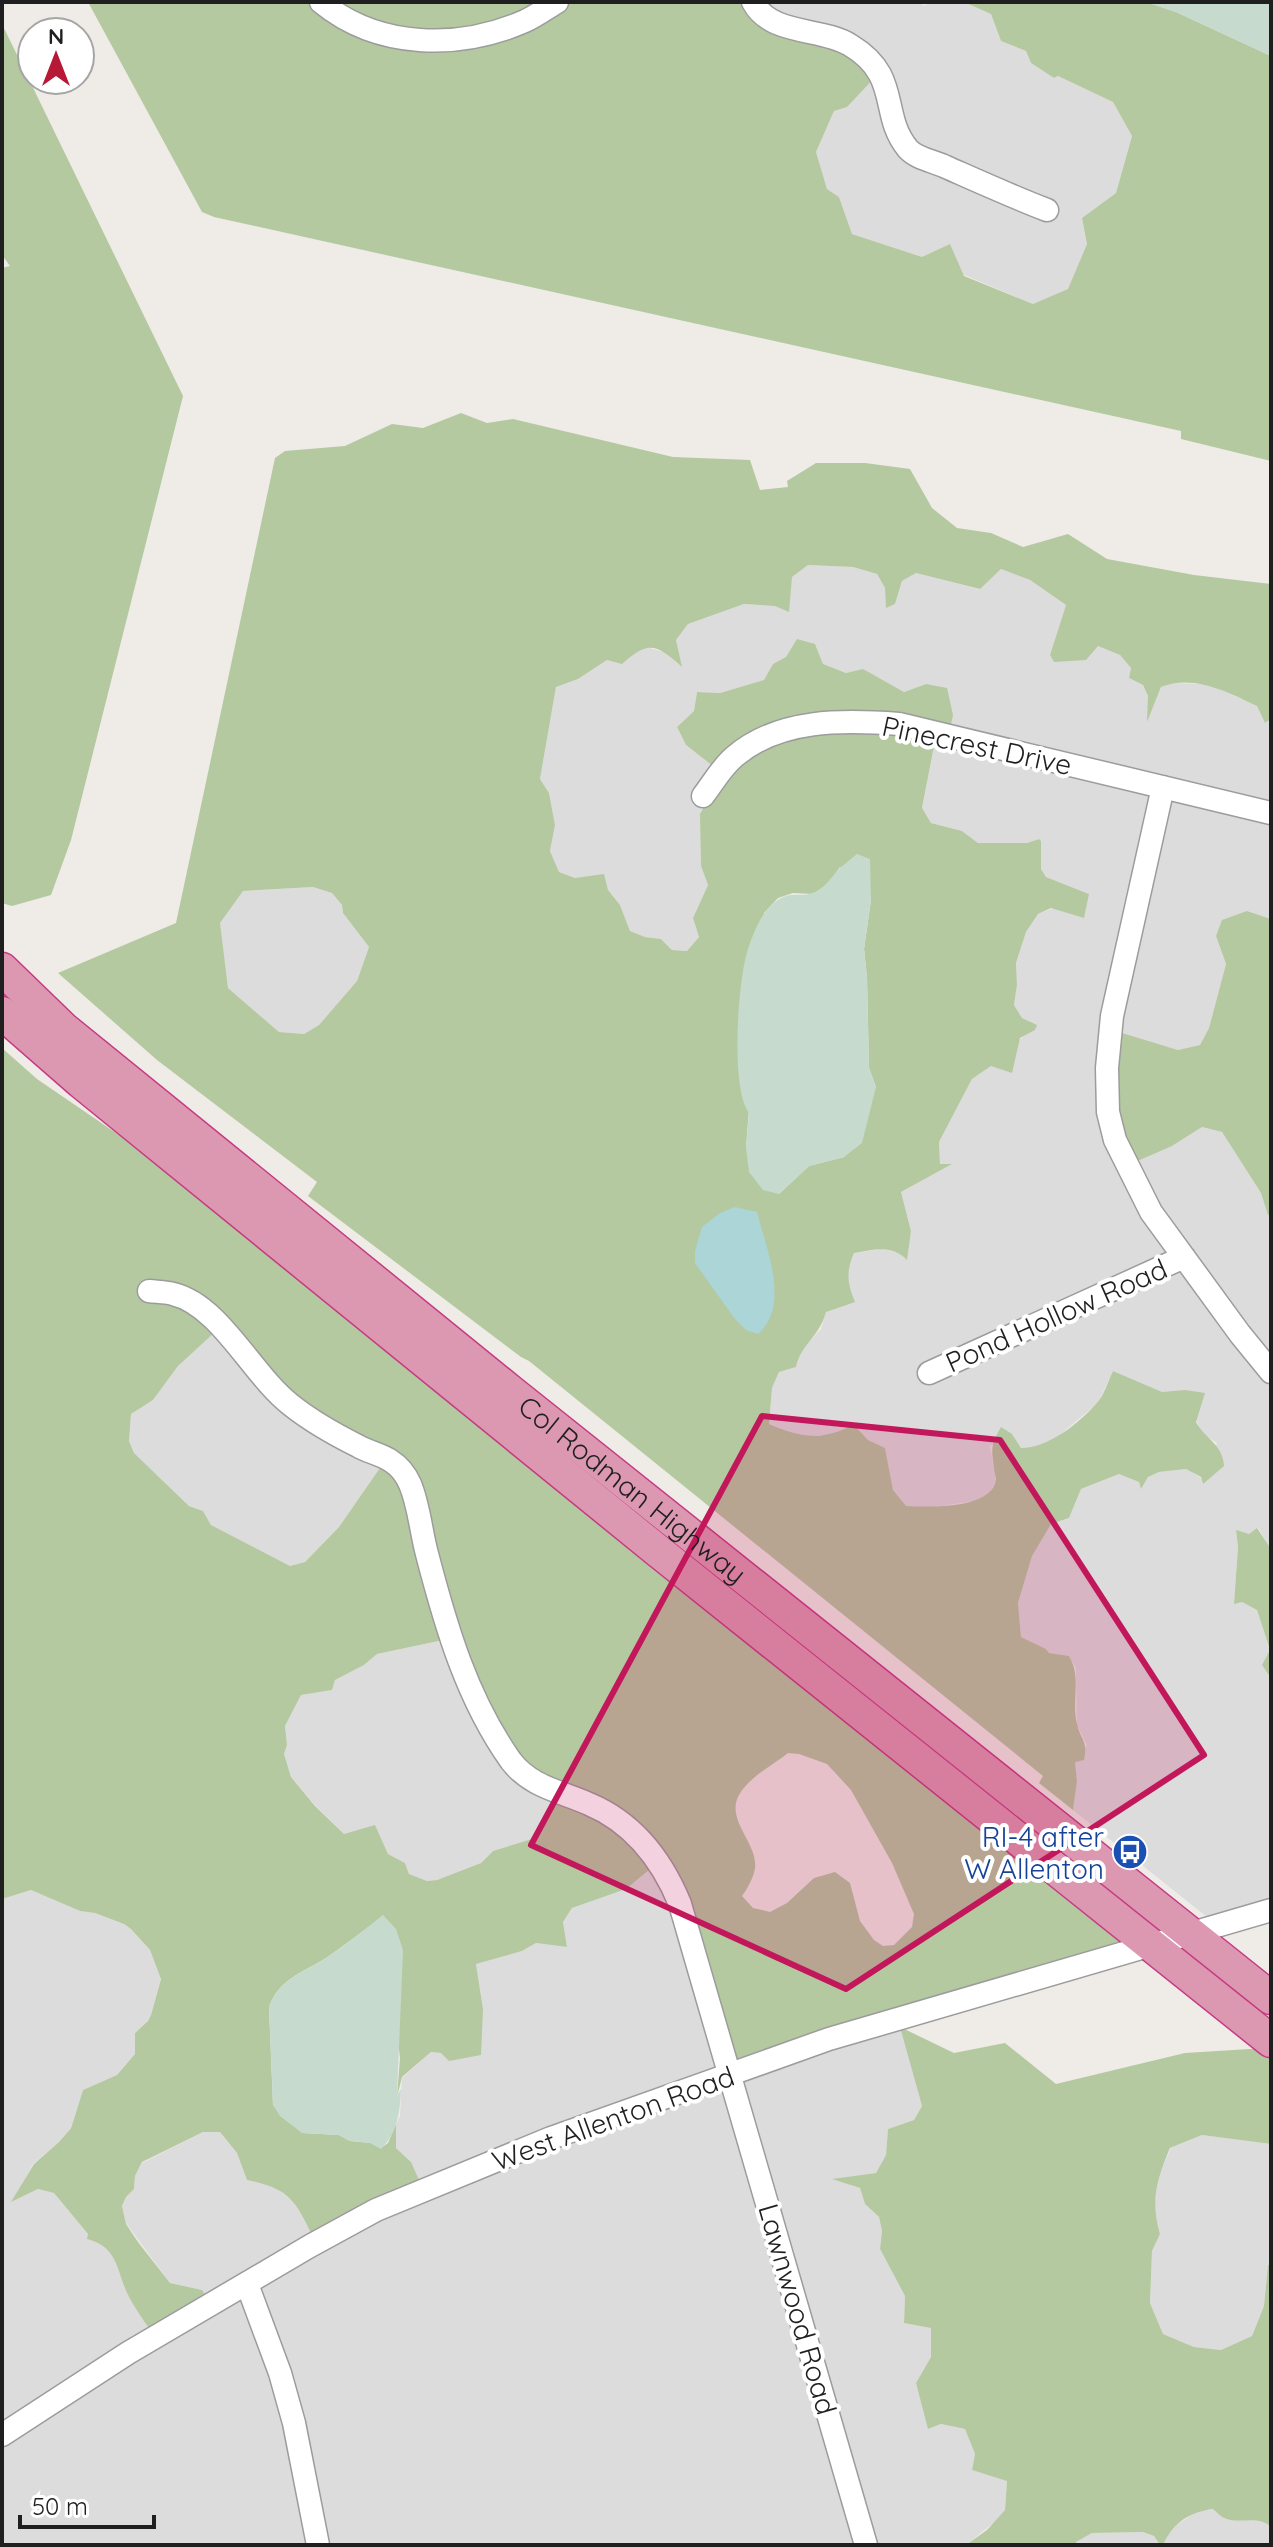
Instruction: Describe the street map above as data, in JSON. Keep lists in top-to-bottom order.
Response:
{
  "streets": {
    "highway": ["Col Rodman Highway"],
    "street": [
      "Pinecrest Drive",
      "Pond Hollow Road",
      "West Allenton Road",
      "Lawnwood Road"
    ]
  },
  "crossings": [
    ["Col Rodman Highway", "West Allenton Road"],
    ["West Allenton Road", "Lawnwood Road"]
  ],
  "places": {
    "bus stop": ["RI-4 after W Allenton"]
  },
  "scale_bar": "50 m",
  "north": "top"
}
